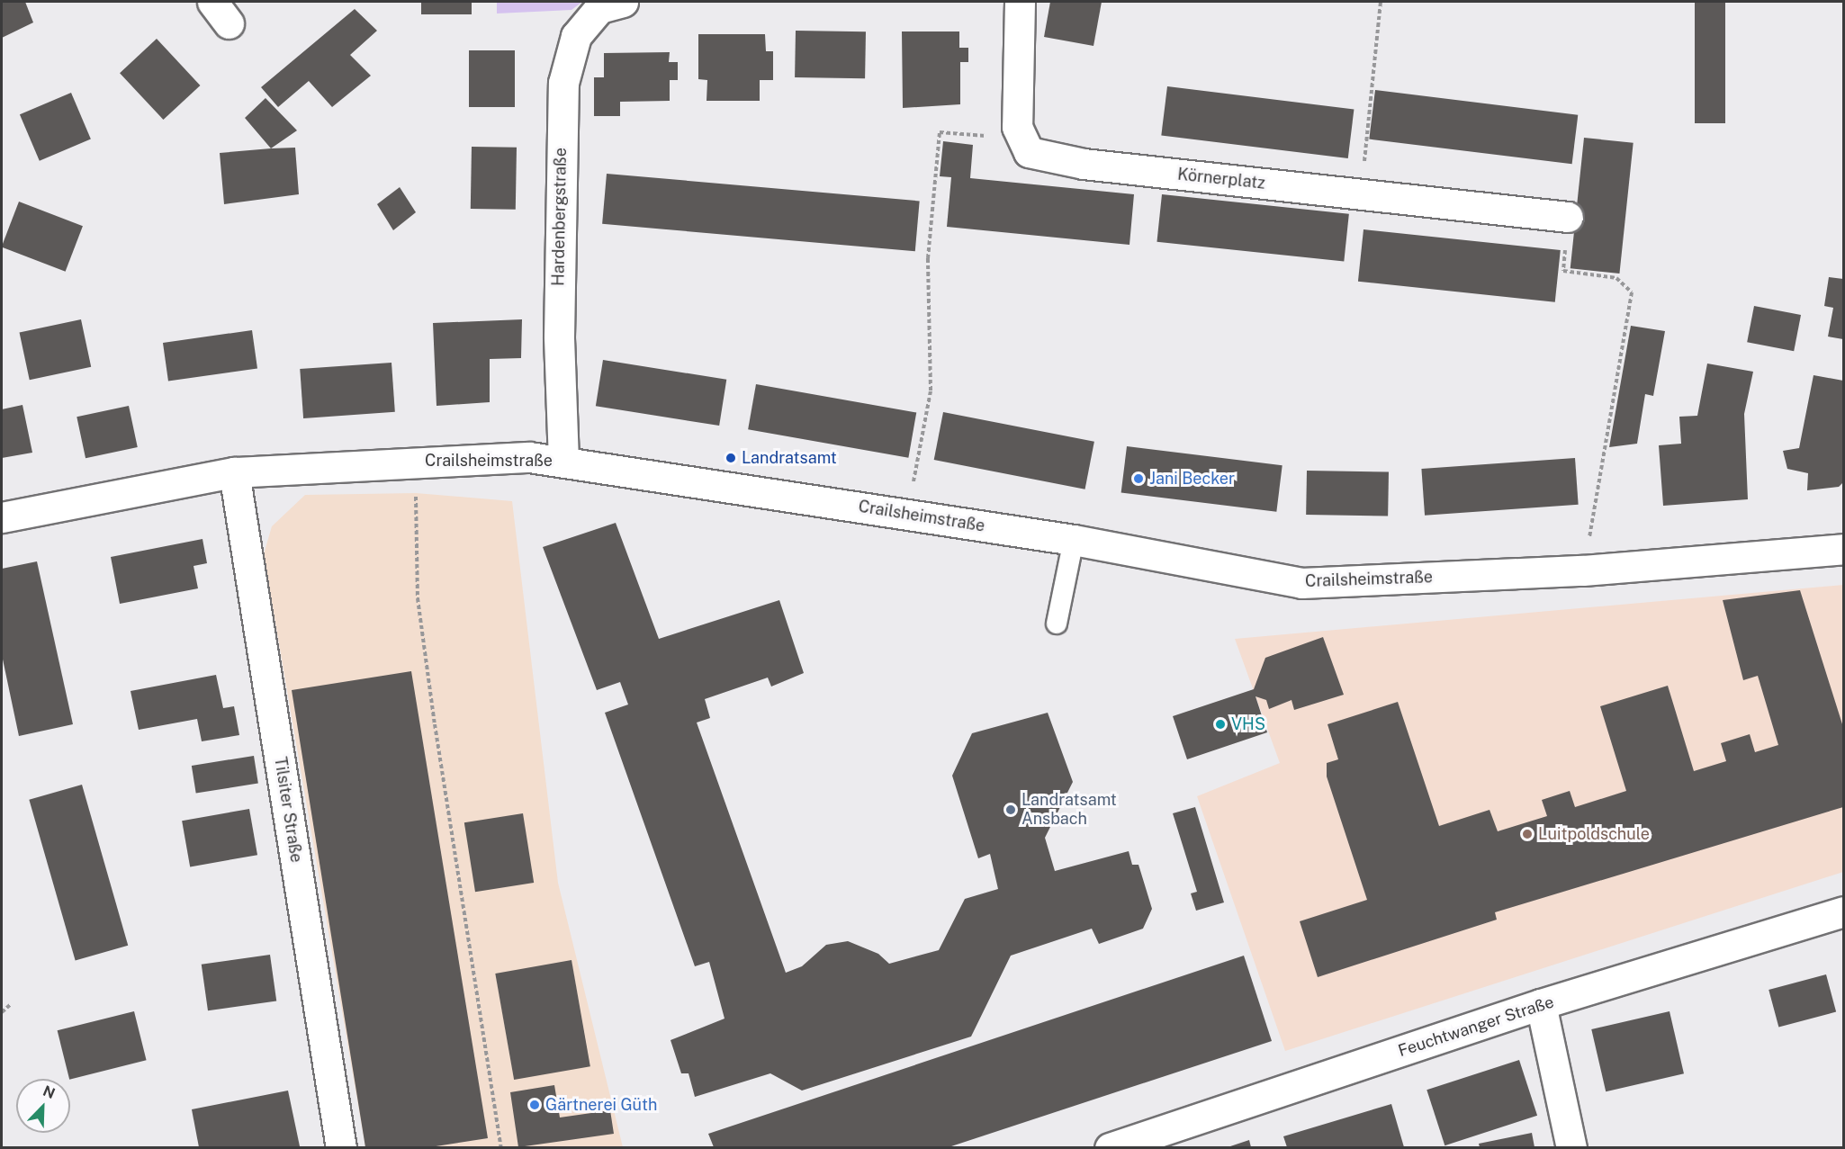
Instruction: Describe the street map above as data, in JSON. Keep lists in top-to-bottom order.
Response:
{
  "streets": {
    "street": [
      "Körnerplatz",
      "Hardenbergstraße",
      "Crailsheimstraße",
      "Tilsiter Straße",
      "Feuchtwanger Straße"
    ]
  },
  "crossings": [
    ["Hardenbergstraße", "Crailsheimstraße"],
    ["Crailsheimstraße", "Tilsiter Straße"]
  ],
  "places": [
    "Landratsamt",
    "Jani Becker",
    "VHS",
    "Landratsamt Ansbach",
    "Luitpoldschule",
    "Gärtnerei Güth"
  ],
  "north": "top right"
}
